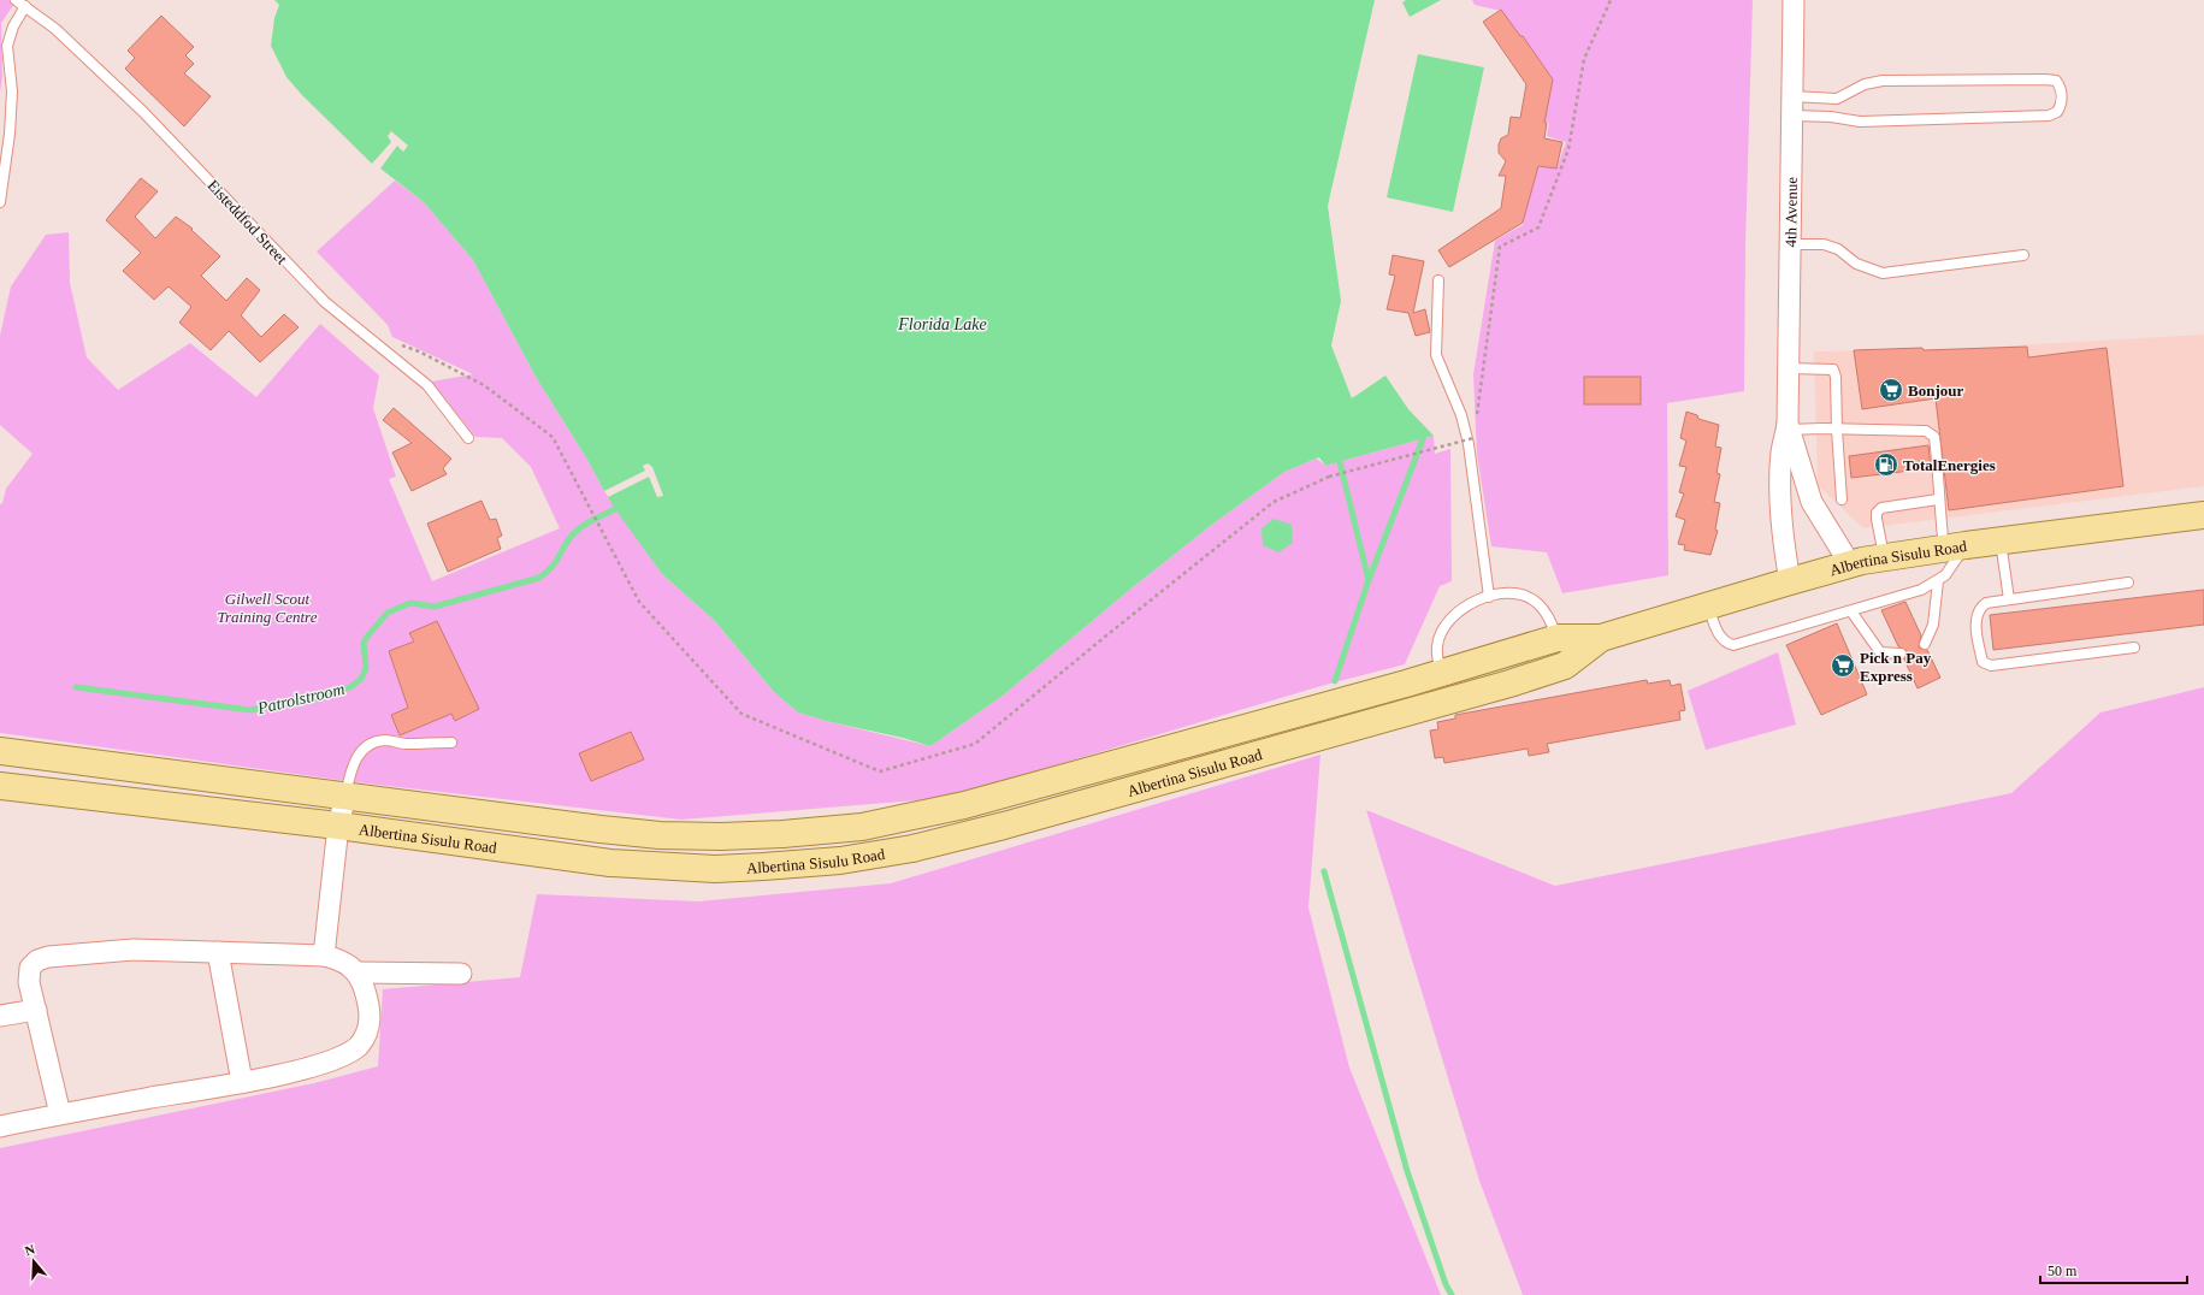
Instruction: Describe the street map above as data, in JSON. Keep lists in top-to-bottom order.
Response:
{
  "streets": {
    "main road": ["Albertina Sisulu Road"],
    "street": ["4th Avenue"],
    "lane": ["Eisteddfod Street"]
  },
  "crossings": [
    ["4th Avenue", "Albertina Sisulu Road"]
  ],
  "water": ["Florida Lake", "Patrolstroom"],
  "parks": ["Gilwell Scout Training Centre"],
  "places": {
    "supermarket": ["Bonjour", "Pick n Pay Express"],
    "fuel station": ["TotalEnergies"]
  },
  "scale_bar": "50 m",
  "north": "top"
}
